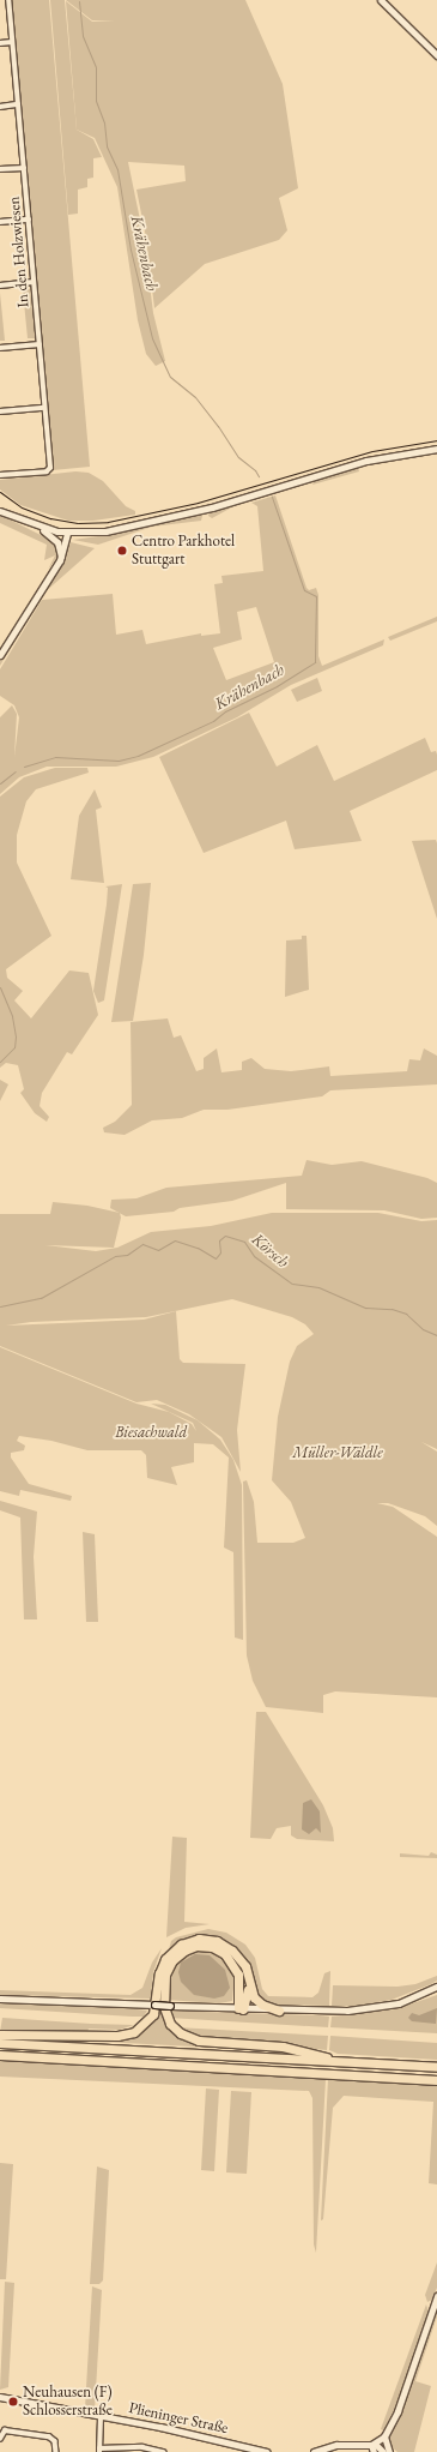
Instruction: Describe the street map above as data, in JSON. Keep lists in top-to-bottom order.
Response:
{
  "streets": {
    "street": ["In den Holzwiesen", "Plieninger Straße"]
  },
  "water": ["Krähenbach", "Körsch"],
  "parks": ["Biesachwald", "Müller-Wäldle"],
  "places": ["Centro Parkhotel Stuttgart", "Neuhausen (F) Schlosserstraße"]
}
